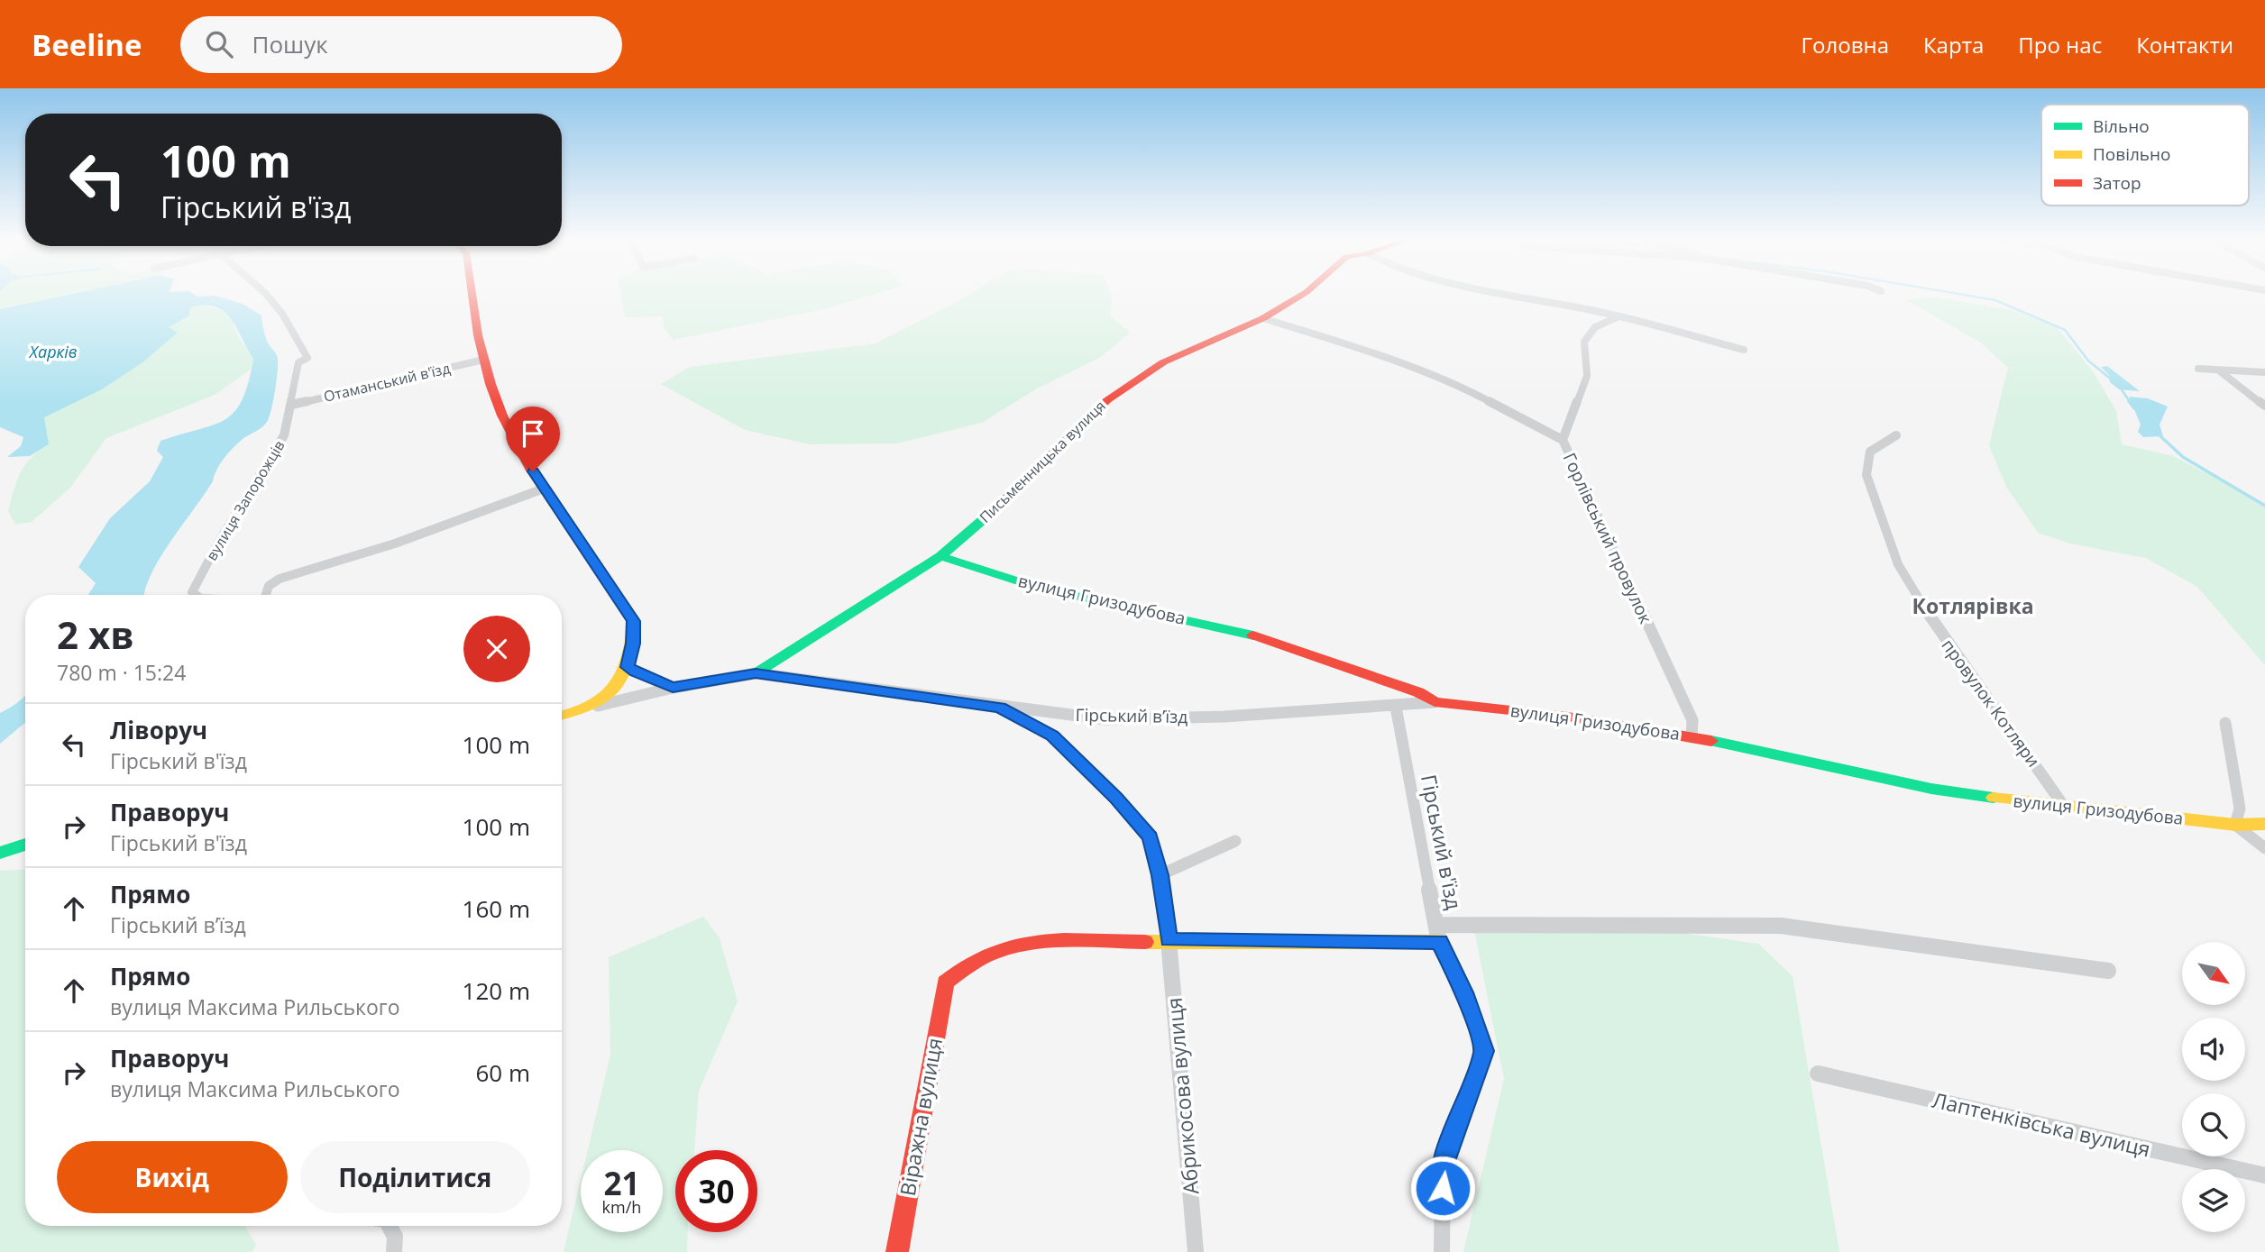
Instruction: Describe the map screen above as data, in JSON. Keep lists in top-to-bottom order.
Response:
{
  "streets": {
    "street": [
      "Отаманський в'їзд",
      "Письменницька вулиця",
      "вулиця Запорожців",
      "Горлівський провулок",
      "вулиця Гризодубова",
      "провулок Котляри",
      "Гірський в’їзд",
      "Гірський в'їзд",
      "Абрикосова вулиця",
      "Віражна вулиця",
      "Лаптенківська вулиця"
    ]
  },
  "crossings": [
    ["Отаманський в'їзд", "вулиця Запорожців"],
    ["Письменницька вулиця", "вулиця Гризодубова"],
    ["Письменницька вулиця", "Гірський в’їзд"],
    ["Горлівський провулок", "вулиця Гризодубова"],
    ["вулиця Гризодубова", "провулок Котляри"],
    ["вулиця Гризодубова", "Гірський в’їзд"],
    ["Гірський в’їзд", "Гірський в'їзд"],
    ["Абрикосова вулиця", "Віражна вулиця"]
  ],
  "districts": ["Котлярівка"],
  "water": ["Харків"],
  "legend": ["Вільно", "Повільно", "Затор"],
  "north": "bottom right",
  "page": {
    "header": "Beeline",
    "search": "Пошук",
    "nav": [
      "Головна",
      "Карта",
      "Про нас",
      "Контакти"
    ],
    "turn": ["100 m", "Гірський в'їзд"],
    "heading": ["2 хв", "780 m · 15:24"],
    "list": [
      {
        "name": "Ліворуч",
        "note": "Гірський в'їзд",
        "value": "100 m"
      },
      {
        "name": "Праворуч",
        "note": "Гірський в'їзд",
        "value": "100 m"
      },
      {
        "name": "Прямо",
        "note": "Гірський в’їзд",
        "value": "160 m"
      },
      {
        "name": "Прямо",
        "note": "вулиця Максима Рильського",
        "value": "120 m"
      },
      {
        "name": "Праворуч",
        "note": "вулиця Максима Рильського",
        "value": "60 m"
      }
    ],
    "buttons": ["Вихід", "Поділитися"],
    "speed": "21 km/h",
    "limit": "30"
  }
}
